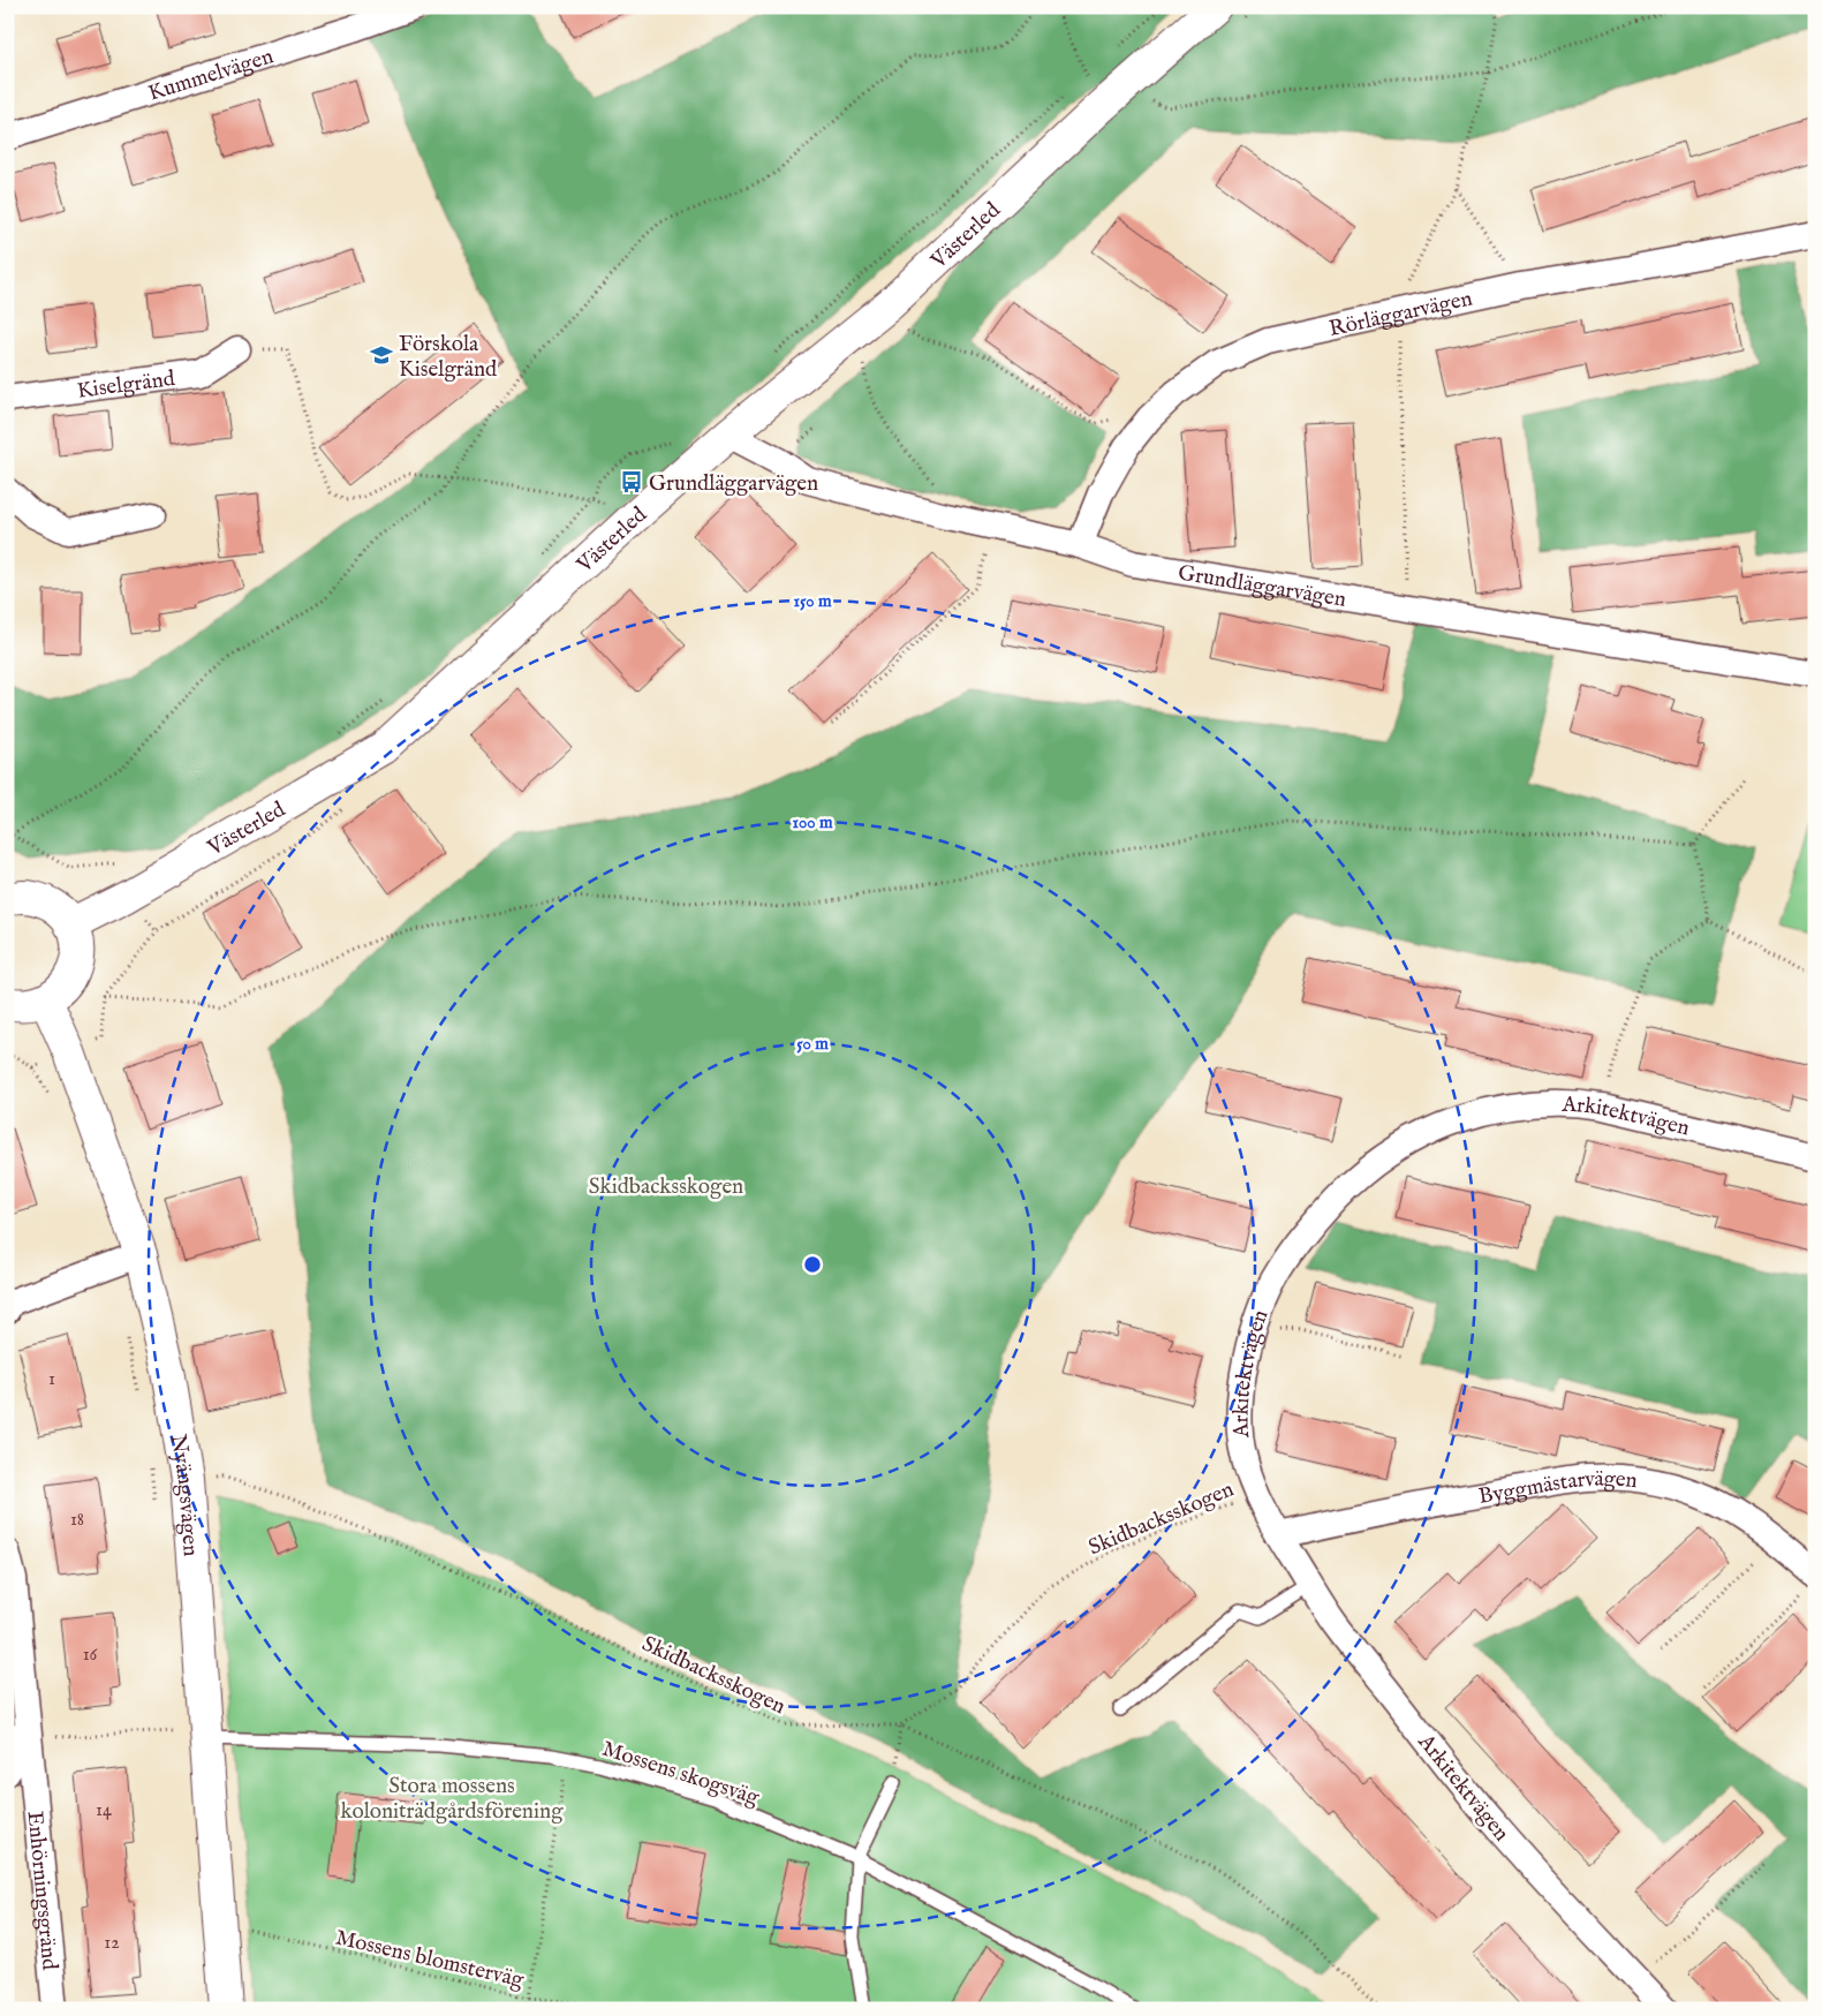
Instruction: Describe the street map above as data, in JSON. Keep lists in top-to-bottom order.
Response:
{
  "streets": {
    "street": [
      "Kummelvägen",
      "Västerled",
      "Rörläggarvägen",
      "Kiselgränd",
      "Grundläggarvägen",
      "Arkitektvägen",
      "Byggmästarvägen",
      "Nyängsvägen",
      "Enhörningsgränd"
    ],
    "lane": ["Mossens skogsväg"],
    "path": ["Skidbacksskogen", "Mossens blomsterväg"]
  },
  "crossings": [
    ["Västerled", "Grundläggarvägen"],
    ["Rörläggarvägen", "Grundläggarvägen"],
    ["Arkitektvägen", "Byggmästarvägen"],
    ["Arkitektvägen", "Skidbacksskogen"],
    ["Nyängsvägen", "Skidbacksskogen"],
    ["Nyängsvägen", "Mossens skogsväg"],
    ["Nyängsvägen", "Mossens blomsterväg"]
  ],
  "parks": ["Skidbacksskogen", "Stora mossens koloniträdgårdsförening"],
  "places": {
    "school or university": ["Förskola Kiselgränd"],
    "bus stop": ["Grundläggarvägen"]
  },
  "house_numbers": [
    "1",
    "18",
    "16",
    "14",
    "12"
  ],
  "rings": ["150 m", "100 m", "50 m"]
}
